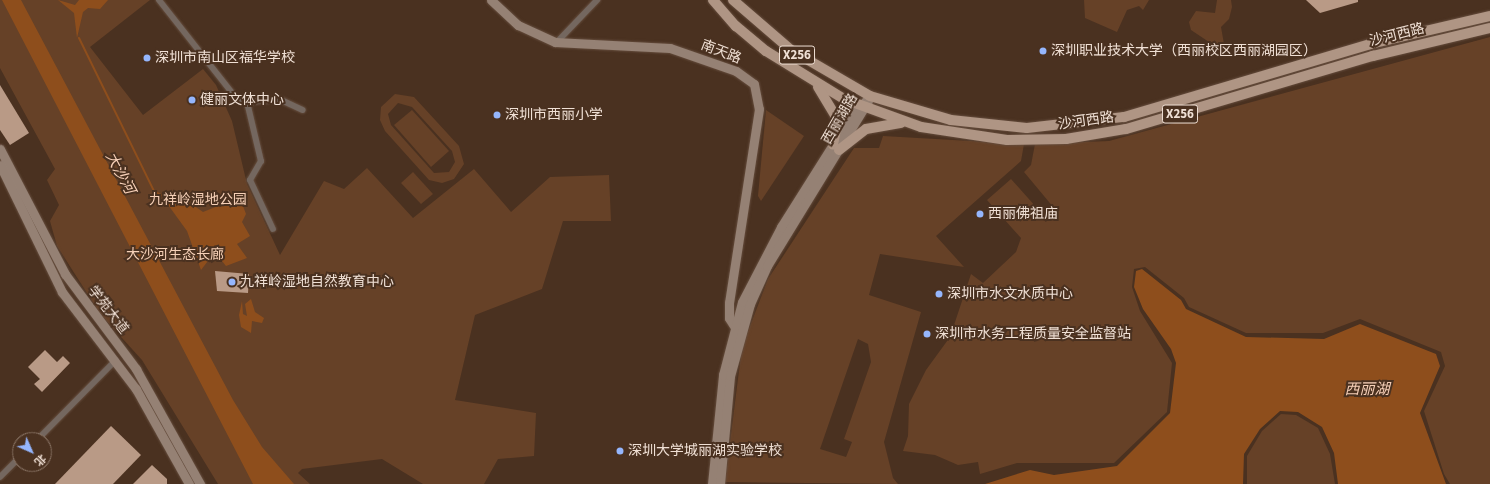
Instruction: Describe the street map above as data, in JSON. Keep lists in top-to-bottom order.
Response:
{
  "streets": {
    "main road": ["沙河西路", "X256"],
    "street": ["南天路", "西丽湖路", "学苑大道"]
  },
  "crossings": [
    ["沙河西路", "西丽湖路"],
    ["南天路", "西丽湖路"]
  ],
  "water": ["大沙河", "西丽湖"],
  "parks": ["九祥岭湿地公园", "大沙河生态长廊"],
  "places": [
    "深圳职业技术大学（西丽校区西丽湖园区）",
    "深圳市南山区福华学校",
    "健丽文体中心",
    "深圳市西丽小学",
    "西丽佛祖庙",
    "九祥岭湿地自然教育中心",
    "深圳市水文水质中心",
    "深圳市水务工程质量安全监督站",
    "深圳大学城丽湖实验学校"
  ],
  "north": "bottom right"
}
